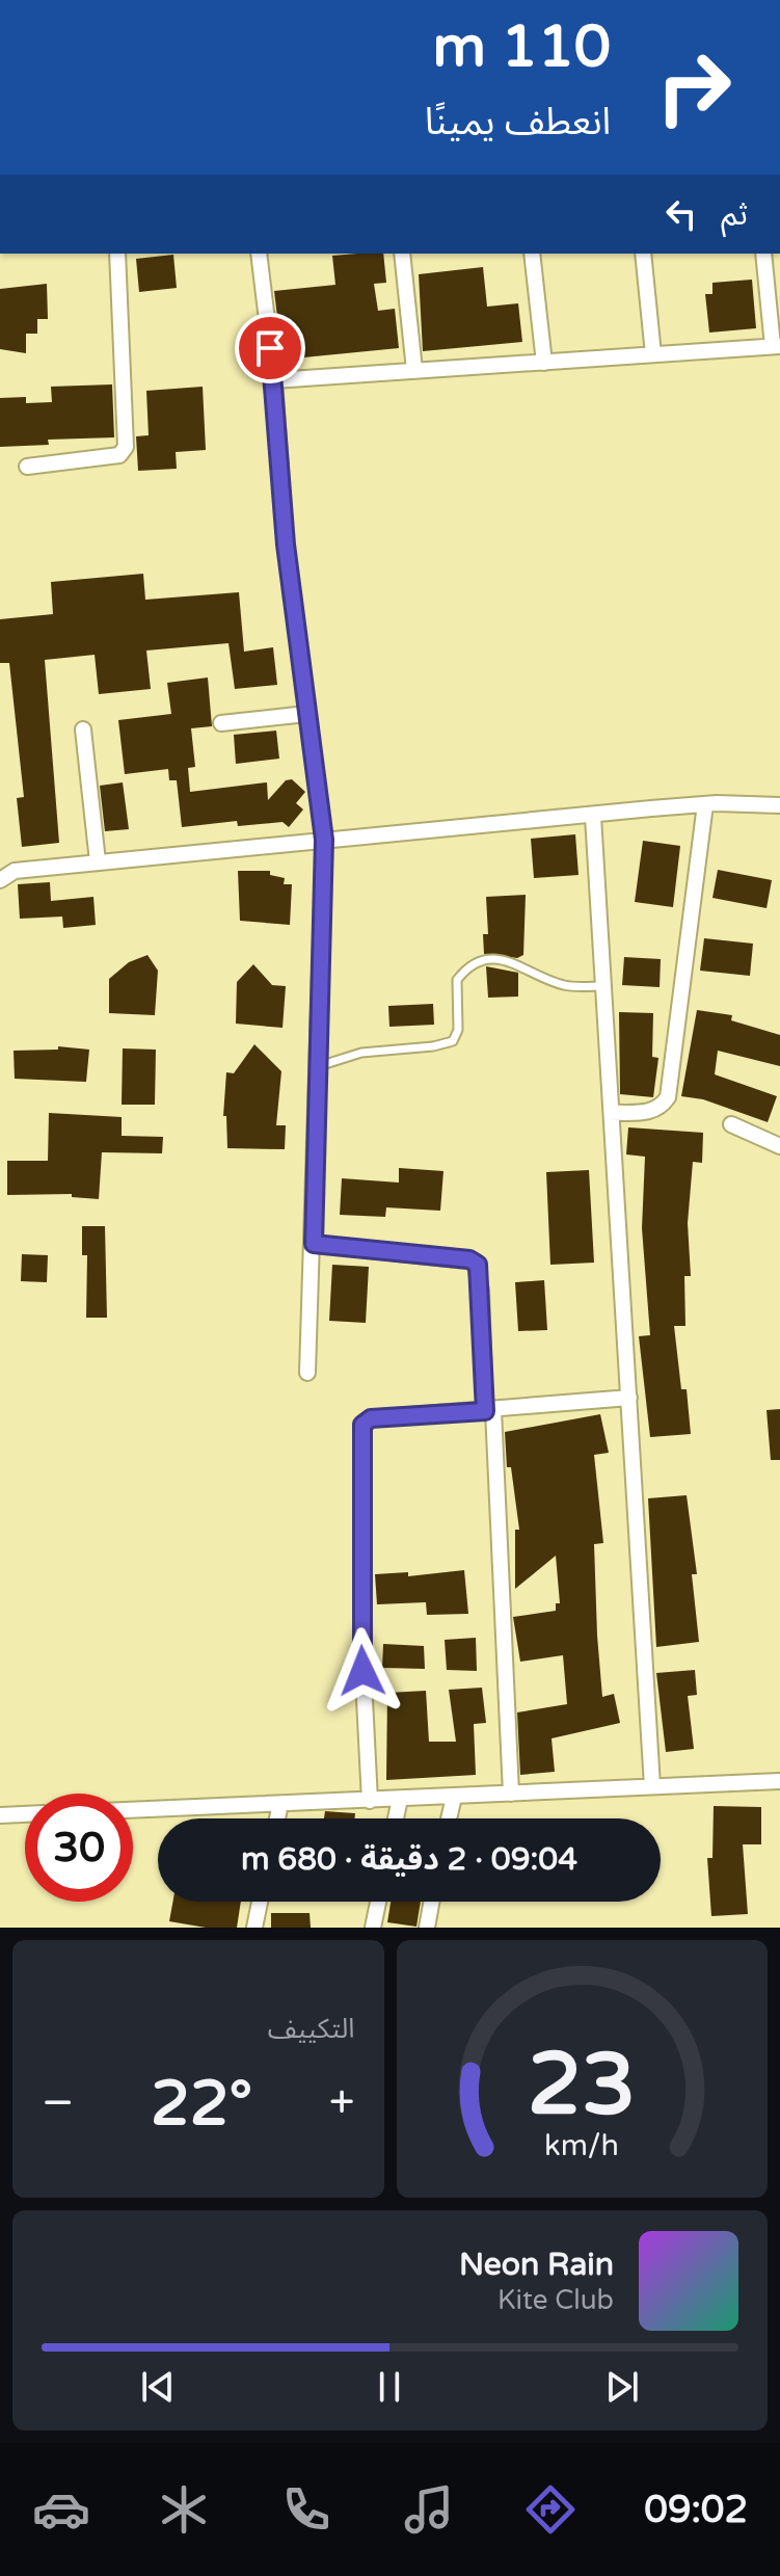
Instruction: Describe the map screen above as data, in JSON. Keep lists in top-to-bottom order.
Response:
{
  "page": {
    "turn": ["110 m", "انعطف يمينًا"],
    "then": "ثم",
    "limit": "30",
    "trip": "09:04 · 2 دقيقة · 680 m",
    "tile": "التكييف",
    "heat": ["−", "22°", "+"],
    "song": ["Neon Rain", "Kite Club"],
    "tabs": "09:02",
    "gauge": ["23", "km/h"]
  }
}
